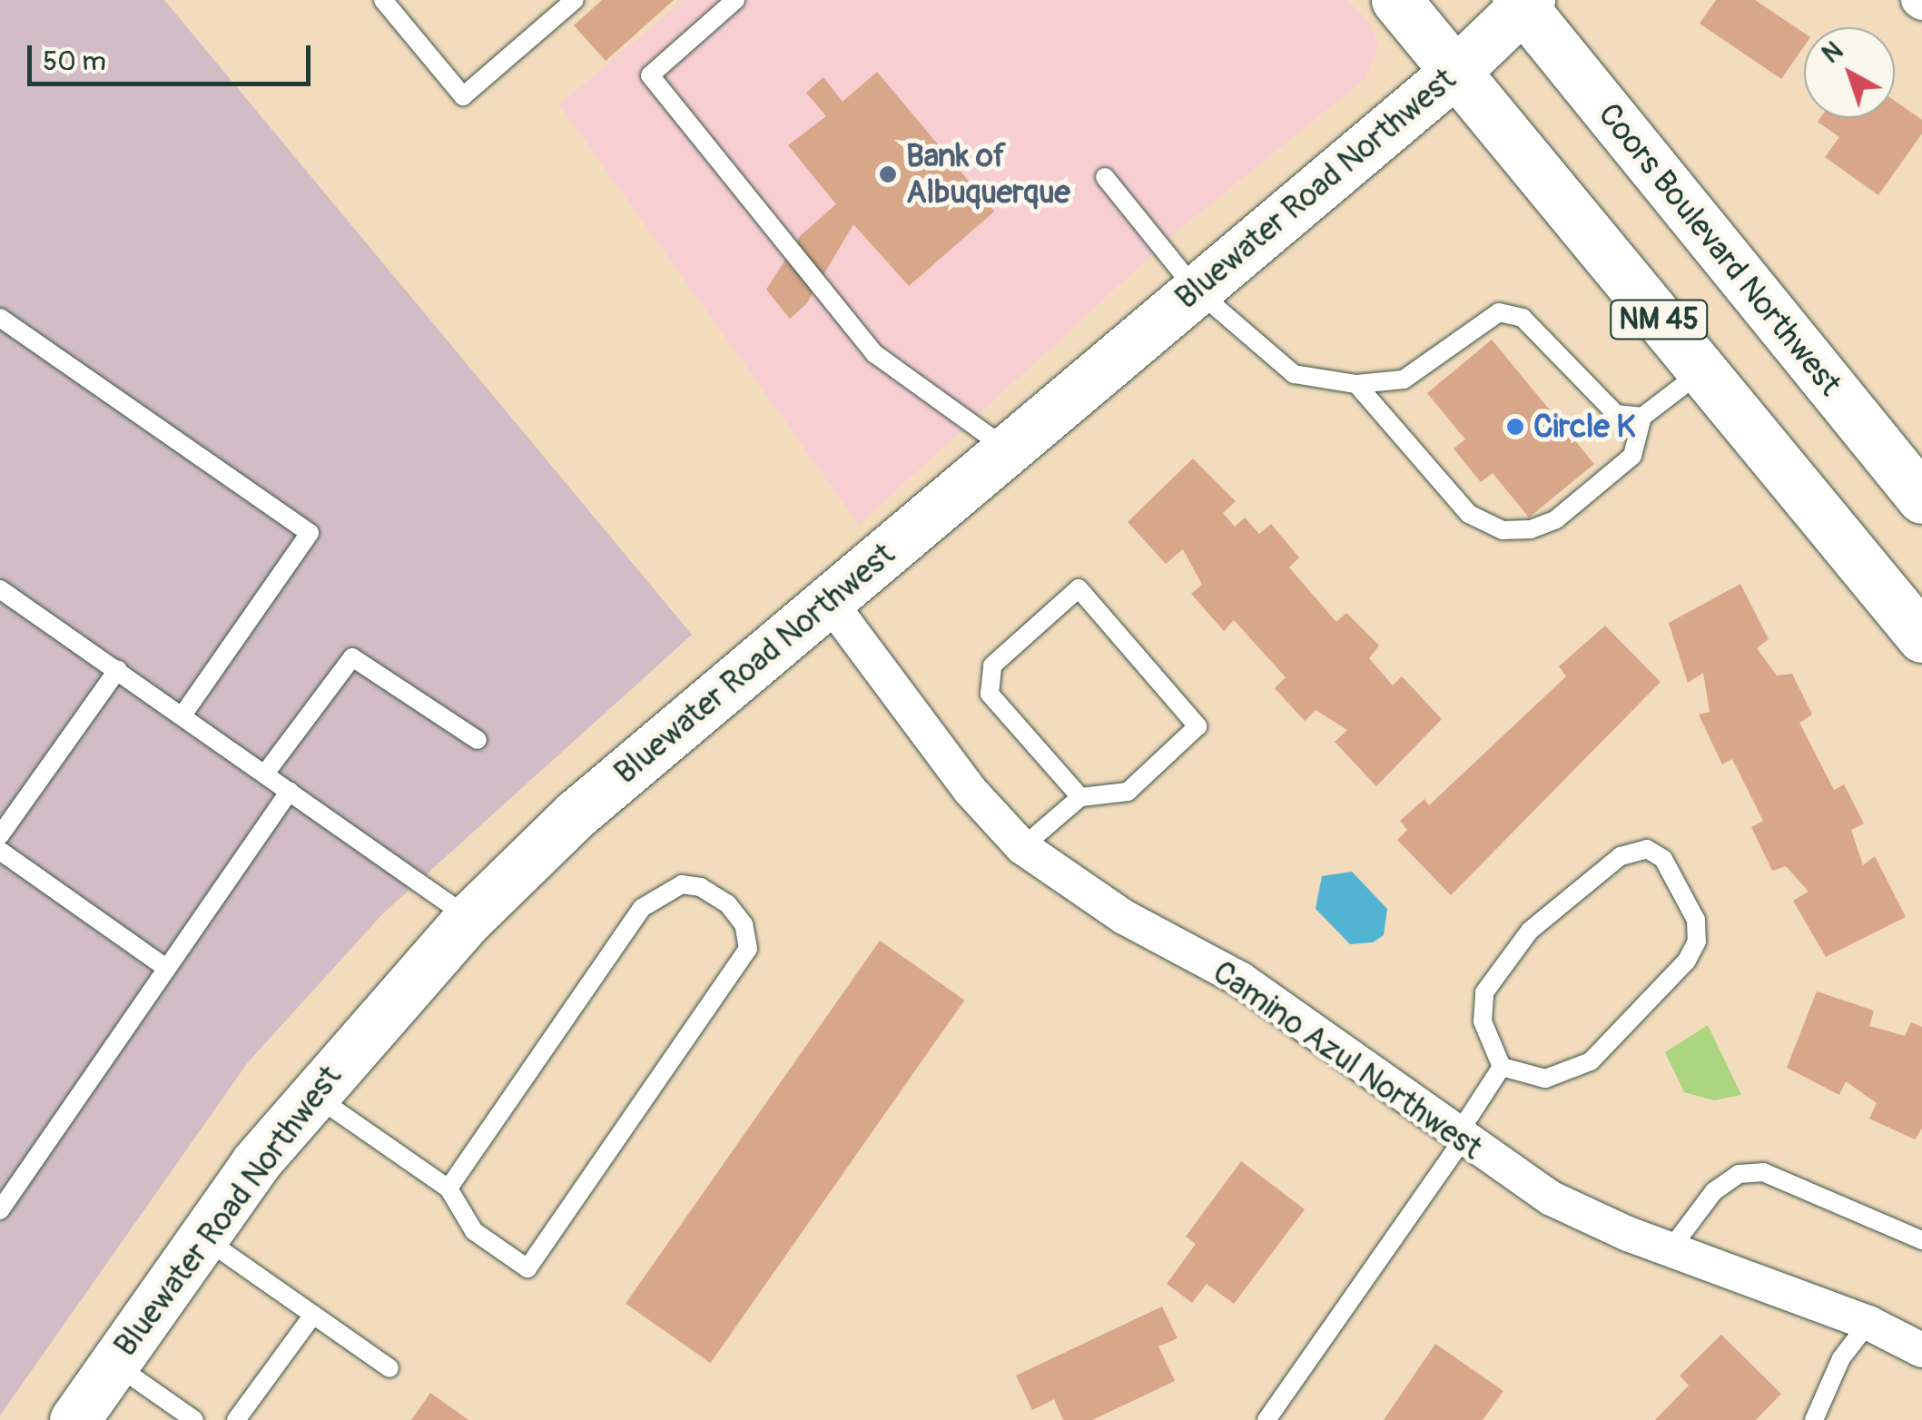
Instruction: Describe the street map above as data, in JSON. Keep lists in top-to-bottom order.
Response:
{
  "streets": {
    "street": [
      "Bluewater Road Northwest",
      "Coors Boulevard Northwest",
      "NM 45",
      "Camino Azul Northwest"
    ]
  },
  "crossings": [
    ["Bluewater Road Northwest", "Coors Boulevard Northwest"],
    ["Bluewater Road Northwest", "NM 45"],
    ["Bluewater Road Northwest", "Camino Azul Northwest"]
  ],
  "places": ["Bank of Albuquerque", "Circle K"],
  "scale_bar": "50 m",
  "north": "top left"
}
